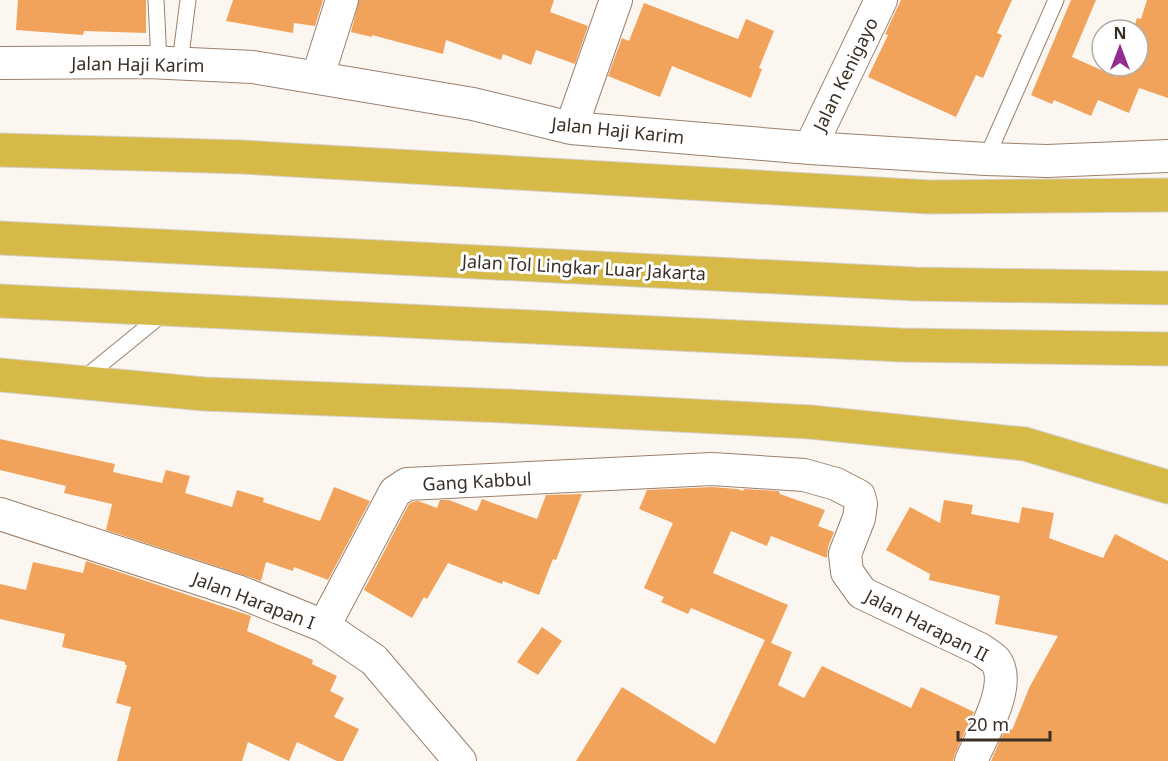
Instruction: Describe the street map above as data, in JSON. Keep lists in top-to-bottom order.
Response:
{
  "streets": {
    "highway": ["Jalan Tol Lingkar Luar Jakarta"],
    "street": [
      "Jalan Haji Karim",
      "Jalan Kenigayo",
      "Gang Kabbul",
      "Jalan Harapan I",
      "Jalan Harapan II"
    ]
  },
  "crossings": [
    ["Jalan Haji Karim", "Jalan Kenigayo"],
    ["Gang Kabbul", "Jalan Harapan I"],
    ["Gang Kabbul", "Jalan Harapan II"]
  ],
  "scale_bar": "20 m",
  "north": "top"
}
